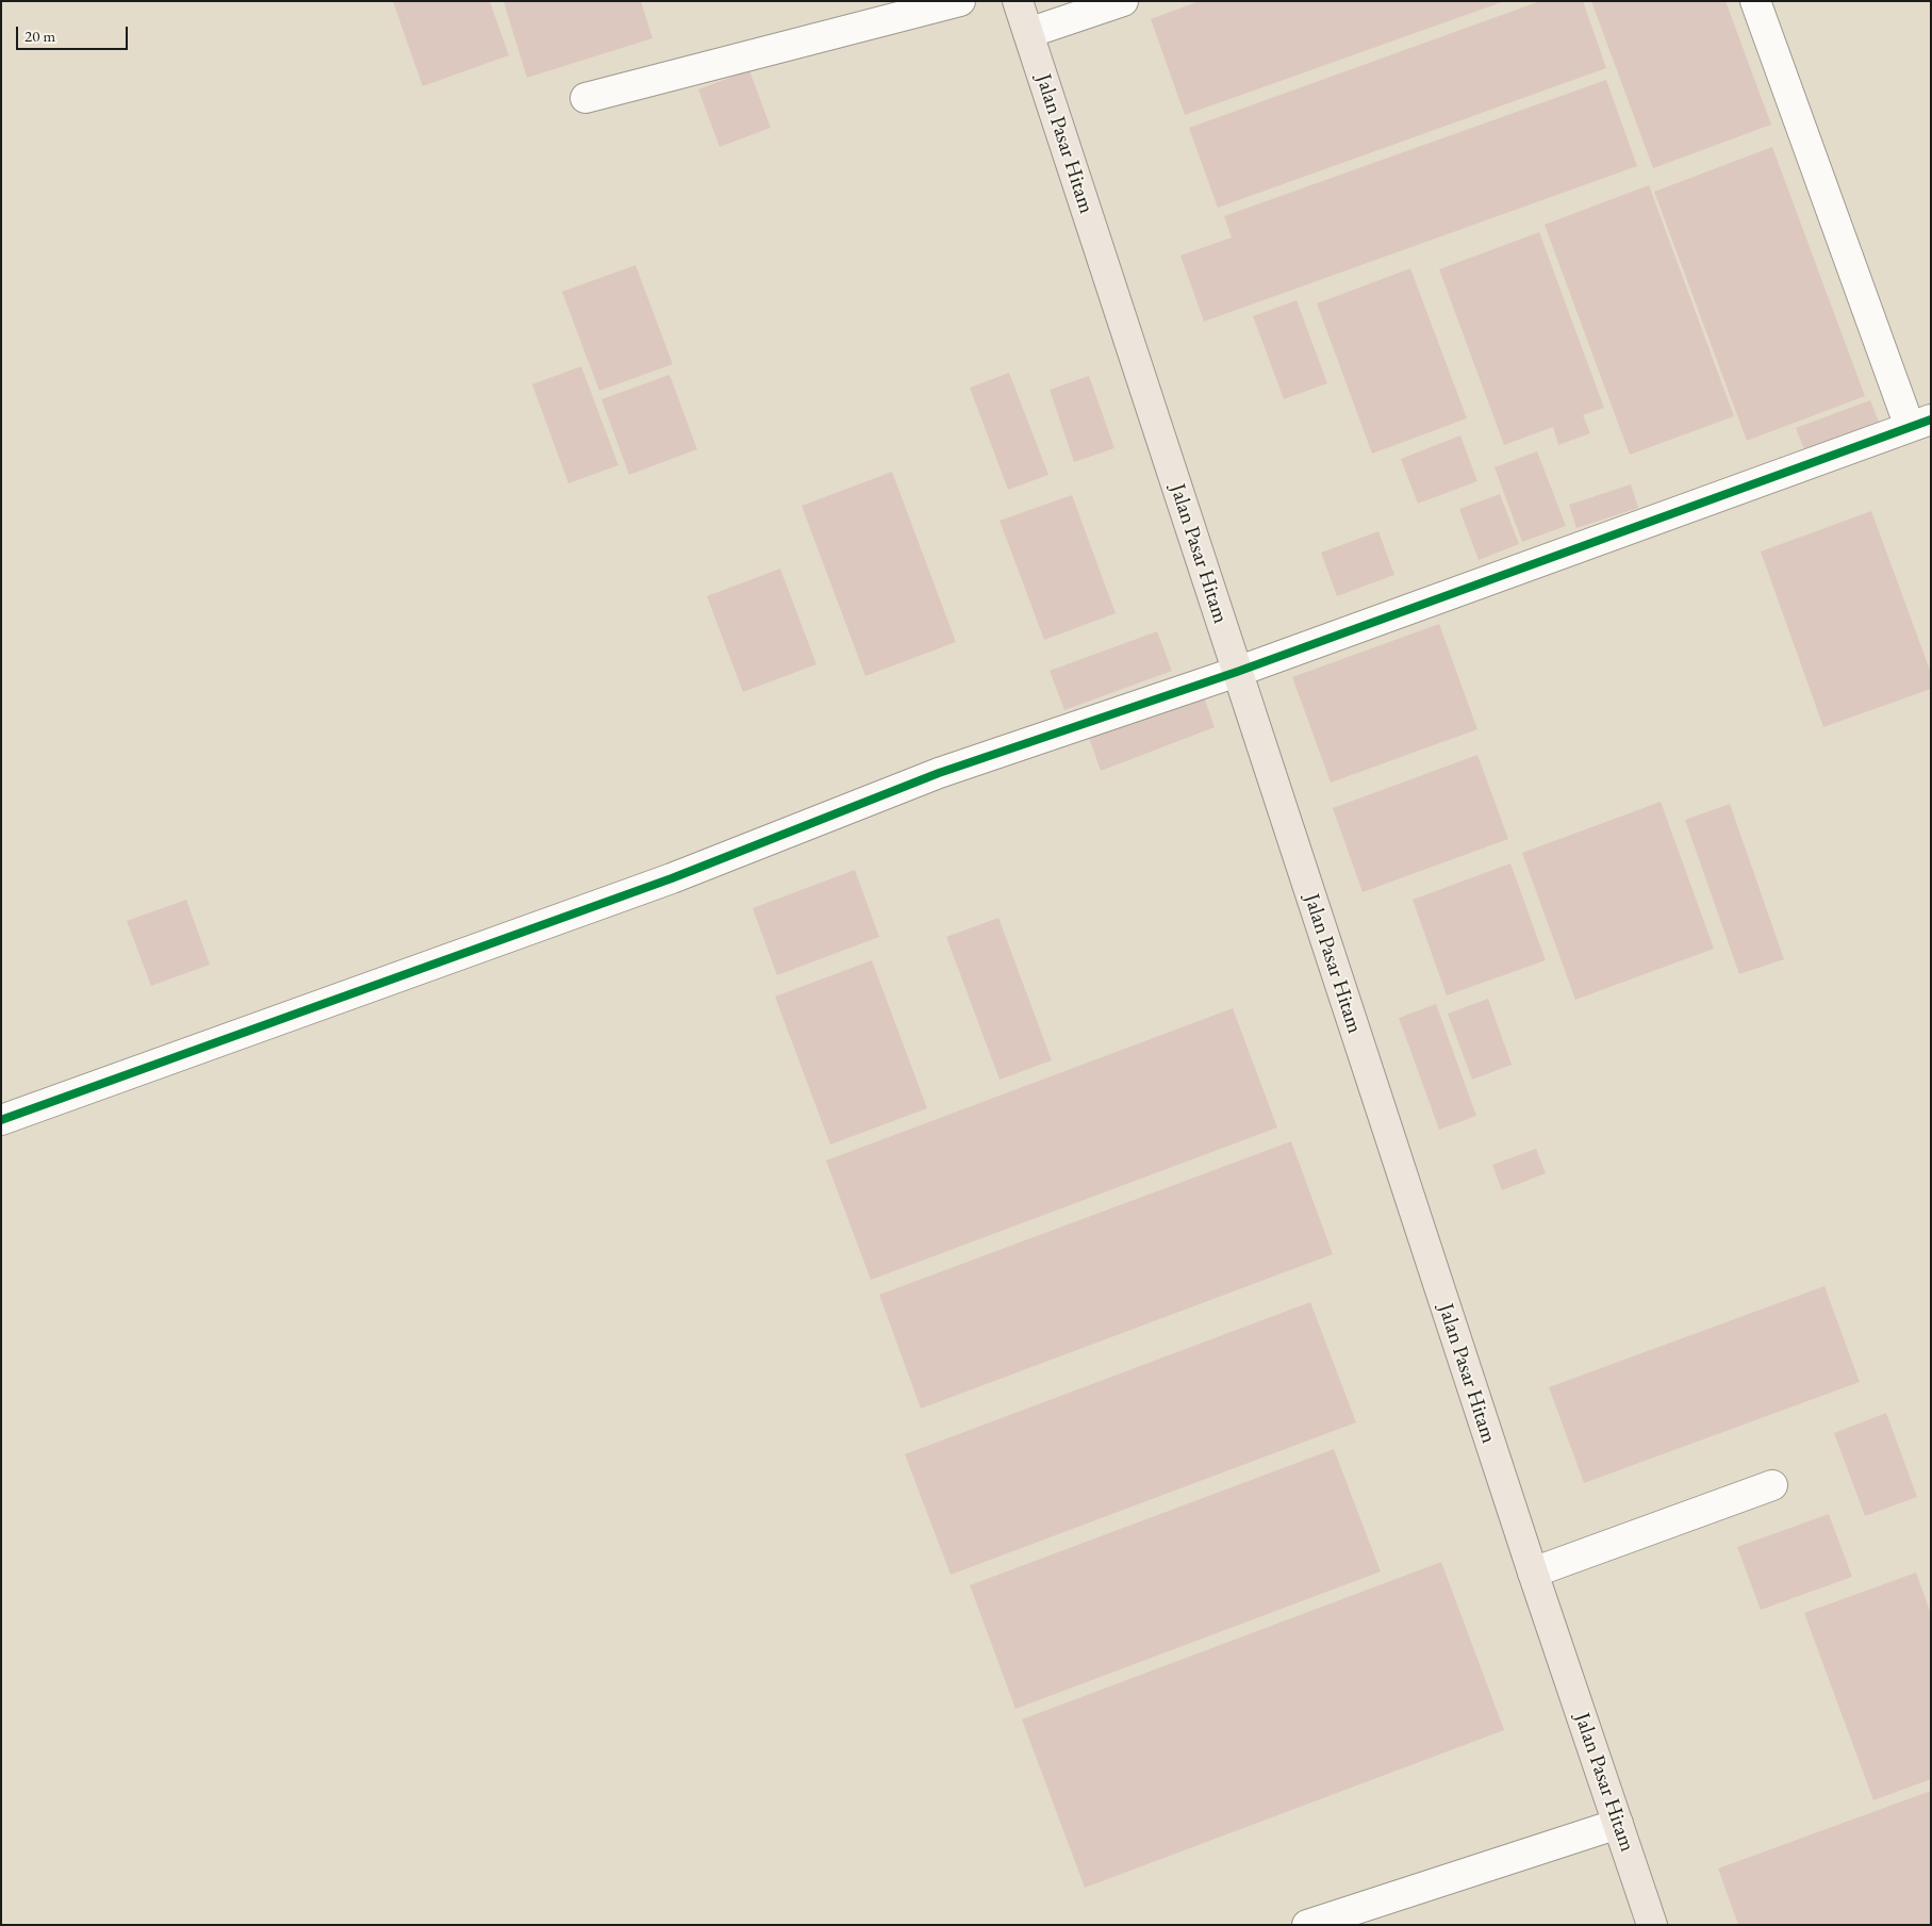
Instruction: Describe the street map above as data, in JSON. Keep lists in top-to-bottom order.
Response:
{
  "streets": {
    "main road": ["Jalan Pasar Hitam"]
  },
  "scale_bar": "20 m"
}
